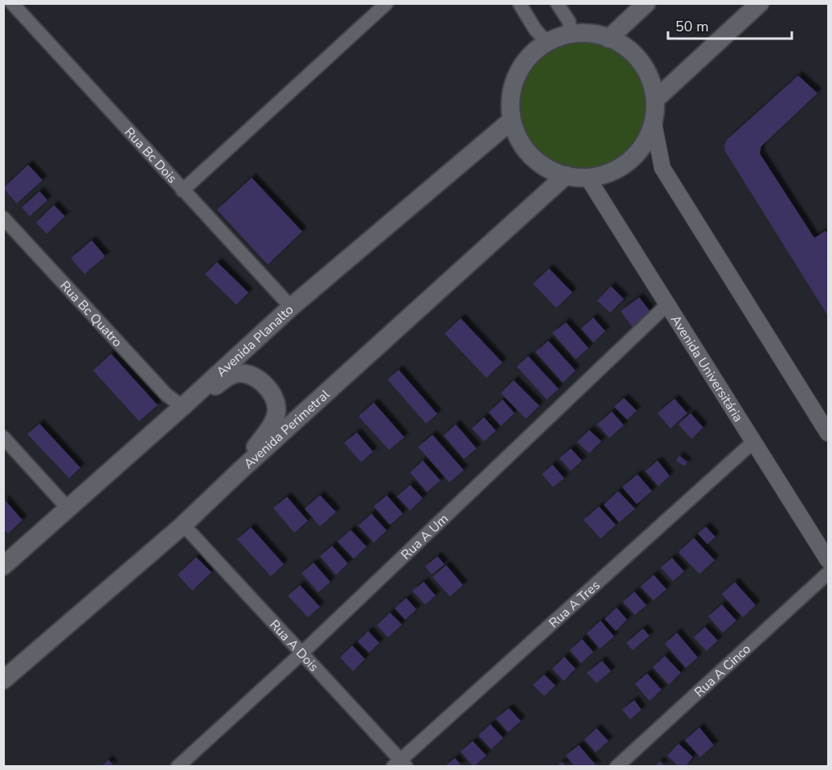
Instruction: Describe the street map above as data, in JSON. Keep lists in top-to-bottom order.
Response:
{
  "streets": {
    "main road": ["Avenida Planalto", "Avenida Perimetral"],
    "street": [
      "Rua Bc Dois",
      "Rua Bc Quatro",
      "Avenida Universitária",
      "Rua A Um",
      "Rua A Tres",
      "Rua A Dois",
      "Rua A Cinco"
    ]
  },
  "crossings": [
    ["Rua Bc Dois", "Avenida Planalto"],
    ["Rua Bc Quatro", "Avenida Planalto"],
    ["Avenida Planalto", "Avenida Universitária"],
    ["Avenida Planalto", "Avenida Perimetral"],
    ["Avenida Universitária", "Avenida Perimetral"],
    ["Avenida Universitária", "Rua A Um"],
    ["Avenida Universitária", "Rua A Tres"],
    ["Avenida Perimetral", "Rua A Dois"],
    ["Rua A Um", "Rua A Dois"],
    ["Rua A Tres", "Rua A Dois"]
  ],
  "scale_bar": "50 m"
}
